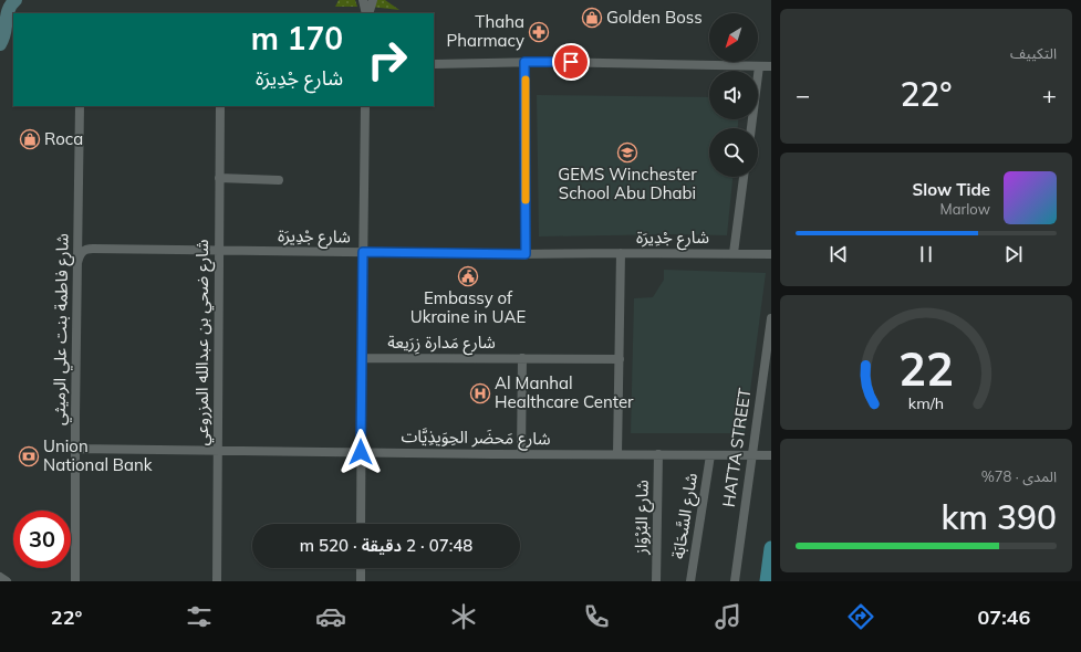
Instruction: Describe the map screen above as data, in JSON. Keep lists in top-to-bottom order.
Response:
{
  "streets": {
    "street": [
      "شارع جْدِيرَة",
      "شارع فاطمة بنت علي الرميثي",
      "شارع ضحي بن عبدالله المزروعي",
      "شارع مَدارة زِرَيعة",
      "شارع مَحضَر الحِوَيذِيَّات",
      "HATTA STREET",
      "شارع السَّحَابَة",
      "شارع البُرْوَاز"
    ]
  },
  "crossings": [
    ["شارع جْدِيرَة", "شارع فاطمة بنت علي الرميثي"],
    ["شارع جْدِيرَة", "شارع ضحي بن عبدالله المزروعي"],
    ["شارع فاطمة بنت علي الرميثي", "شارع مَحضَر الحِوَيذِيَّات"],
    ["شارع ضحي بن عبدالله المزروعي", "شارع مَحضَر الحِوَيذِيَّات"],
    ["شارع مَحضَر الحِوَيذِيَّات", "HATTA STREET"],
    ["شارع مَحضَر الحِوَيذِيَّات", "شارع السَّحَابَة"],
    ["شارع مَحضَر الحِوَيذِيَّات", "شارع البُرْوَاز"]
  ],
  "places": {
    "shop": ["Golden Boss", "Roca"],
    "pharmacy": ["Thaha Pharmacy"],
    "school or university": ["GEMS Winchester School Abu Dhabi"],
    "public building": ["Embassy of Ukraine in UAE"],
    "hospital": ["Al Manhal Healthcare Center"],
    "bank": ["Union National Bank"]
  },
  "north": "bottom left",
  "page": {
    "tile": [
      "التكييف",
      ["المدى · 78%", "390 km"]
    ],
    "turn": ["170 m", "شارع جْدِيرَة"],
    "heat": ["−", "22°", "+"],
    "song": ["Slow Tide", "Marlow"],
    "limit": "30",
    "trip": "07:48 · 2 دقيقة · 520 m",
    "tabs": ["07:46", "22°"],
    "gauge": ["22", "km/h"]
  }
}
